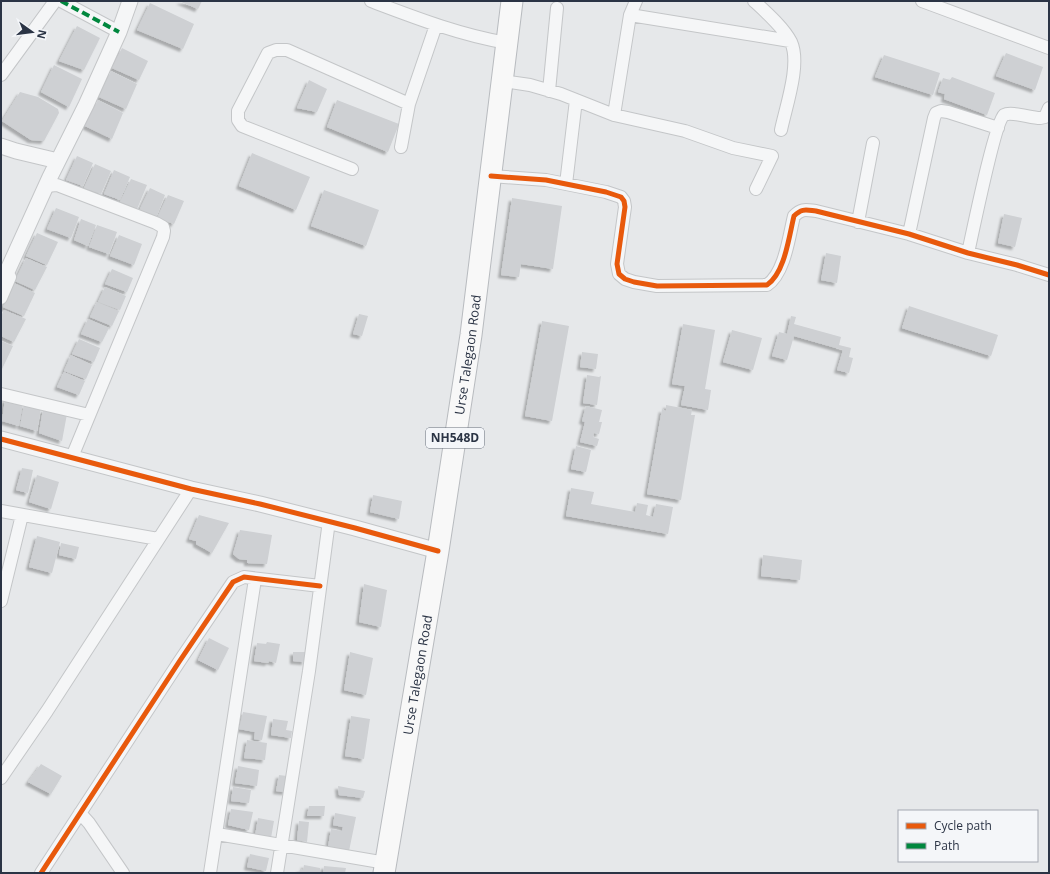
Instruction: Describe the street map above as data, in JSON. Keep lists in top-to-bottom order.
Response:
{
  "streets": {
    "highway": ["Urse Talegaon Road", "NH548D"]
  },
  "legend": ["Cycle path", "Path"],
  "north": "right"
}
